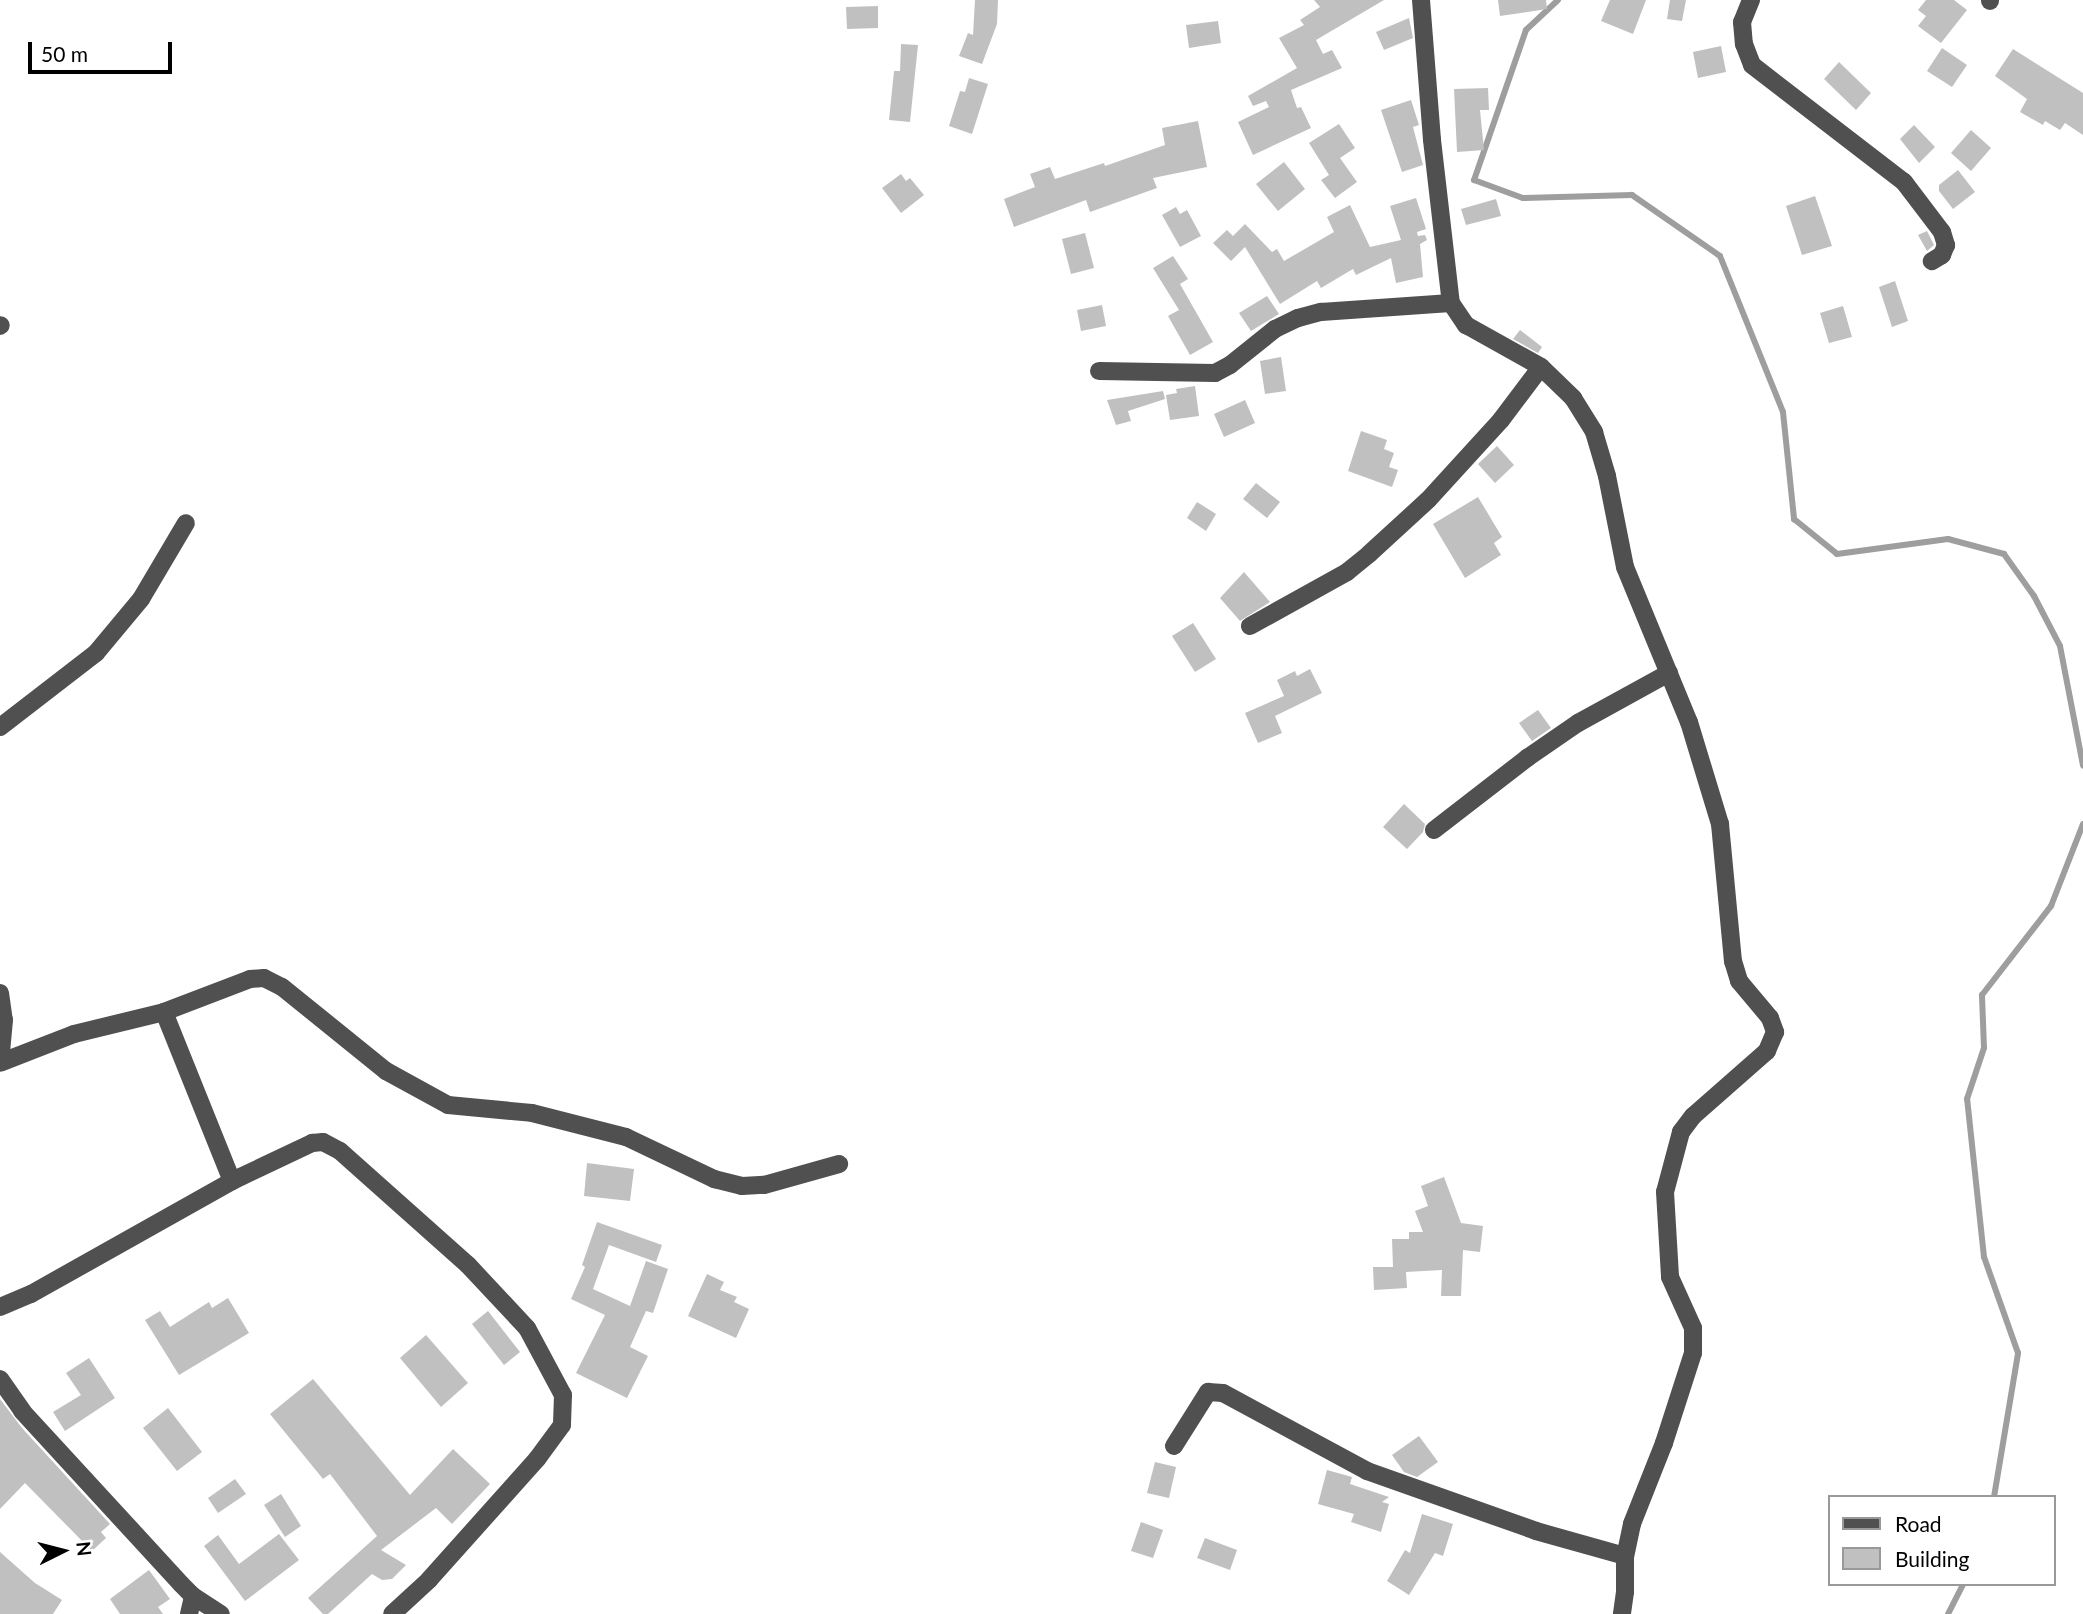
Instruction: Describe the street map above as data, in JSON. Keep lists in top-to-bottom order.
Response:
{
  "legend": ["Road", "Building"],
  "scale_bar": "50 m",
  "north": "right"
}
